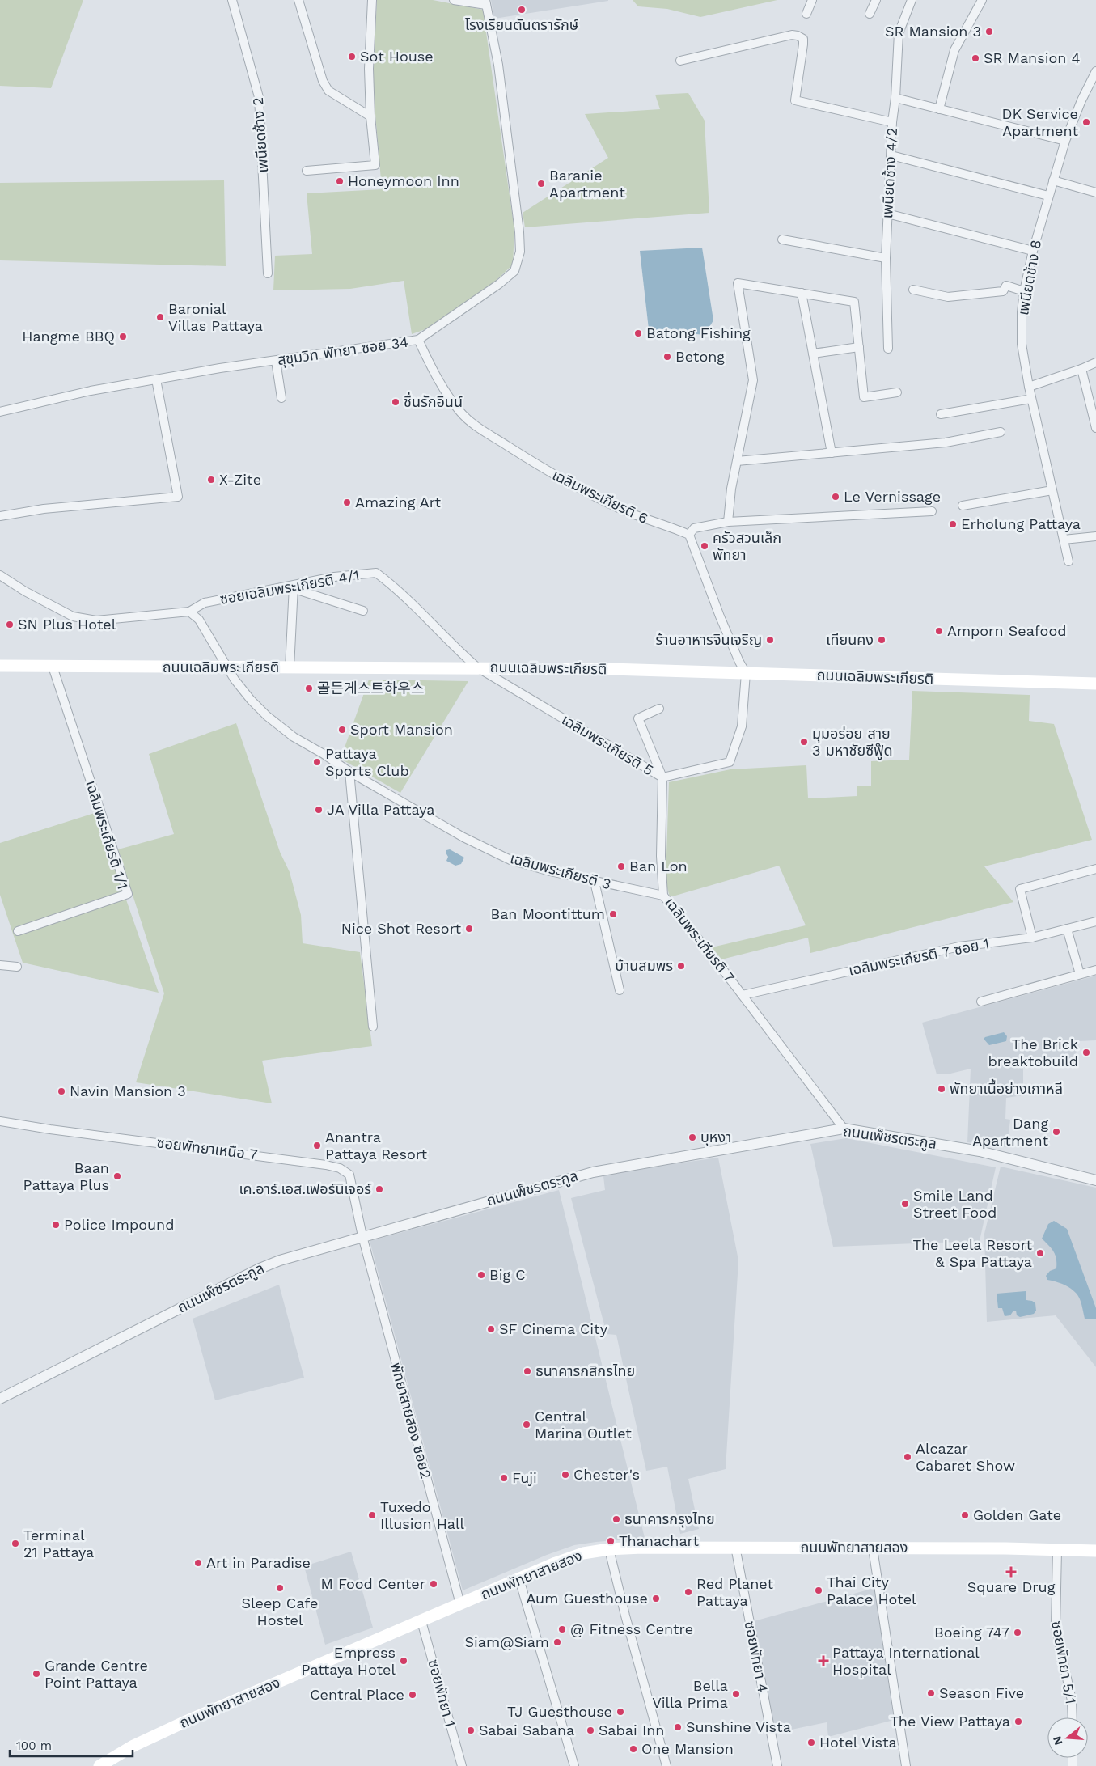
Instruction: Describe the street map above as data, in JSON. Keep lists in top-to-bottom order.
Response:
{
  "streets": {
    "main road": ["ถนนเฉลิมพระเกียรติ", "ถนนพัทยาสายสอง"],
    "street": [
      "เพนียดช้าง 2",
      "เพนียดช้าง 4/2",
      "เพนียดช้าง 8",
      "สุขุมวิท พัทยา ซอย 34",
      "เฉลิมพระเกียรติ 6",
      "ซอยเฉลิมพระเกียรติ 4/1",
      "เฉลิมพระเกียรติ 5",
      "เฉลิมพระเกียรติ 1/1",
      "เฉลิมพระเกียรติ 3",
      "เฉลิมพระเกียรติ 7",
      "เฉลิมพระเกียรติ 7 ซอย 1",
      "ถนนเพ็ชรตระกูล",
      "ซอยพัทยาเหนือ 7",
      "พัทยาสายสอง ซอย2",
      "ซอยพัทยา 4",
      "ซอยพัทยา 5/1",
      "ซอยพัทยา 1"
    ]
  },
  "crossings": [
    ["สุขุมวิท พัทยา ซอย 34", "เฉลิมพระเกียรติ 6"],
    ["ซอยเฉลิมพระเกียรติ 4/1", "ถนนเฉลิมพระเกียรติ"],
    ["ซอยเฉลิมพระเกียรติ 4/1", "เฉลิมพระเกียรติ 5"],
    ["ซอยเฉลิมพระเกียรติ 4/1", "เฉลิมพระเกียรติ 3"],
    ["ถนนเฉลิมพระเกียรติ", "เฉลิมพระเกียรติ 5"],
    ["ถนนเฉลิมพระเกียรติ", "เฉลิมพระเกียรติ 1/1"],
    ["ถนนเฉลิมพระเกียรติ", "เฉลิมพระเกียรติ 3"],
    ["เฉลิมพระเกียรติ 5", "เฉลิมพระเกียรติ 7"],
    ["เฉลิมพระเกียรติ 3", "เฉลิมพระเกียรติ 7"],
    ["เฉลิมพระเกียรติ 7", "เฉลิมพระเกียรติ 7 ซอย 1"],
    ["เฉลิมพระเกียรติ 7", "ถนนเพ็ชรตระกูล"],
    ["ถนนเพ็ชรตระกูล", "ซอยพัทยาเหนือ 7"],
    ["ถนนเพ็ชรตระกูล", "พัทยาสายสอง ซอย2"],
    ["ซอยพัทยาเหนือ 7", "พัทยาสายสอง ซอย2"],
    ["พัทยาสายสอง ซอย2", "ถนนพัทยาสายสอง"],
    ["ถนนพัทยาสายสอง", "ซอยพัทยา 4"],
    ["ถนนพัทยาสายสอง", "ซอยพัทยา 5/1"],
    ["ถนนพัทยาสายสอง", "ซอยพัทยา 1"]
  ],
  "places": {
    "other": [
      "โรงเรียนตันตรารักษ์",
      "SR Mansion 3",
      "Sot House",
      "SR Mansion 4",
      "DK Service Apartment",
      "Honeymoon Inn",
      "Baranie Apartment",
      "Baronial Villas Pattaya",
      "Batong Fishing",
      "Hangme BBQ",
      "Betong",
      "ชื่นรักอินน์",
      "X-Zite",
      "Le Vernissage",
      "Amazing Art",
      "Erholung Pattaya",
      "ครัวสวนเล็ก พัทยา",
      "SN Plus Hotel",
      "Amporn Seafood",
      "ร้านอาหารจินเจริญ",
      "เทียนคง",
      "골든게스트하우스",
      "Sport Mansion",
      "มุมอร่อย สาย 3 มหาชัยซีฟู๊ด",
      "Pattaya Sports Club",
      "JA Villa Pattaya",
      "Ban Lon",
      "Ban Moontittum",
      "Nice Shot Resort",
      "บ้านสมพร",
      "The Brick breaktobuild",
      "พัทยาเนื้อย่างเกาหลี",
      "Navin Mansion 3",
      "Dang Apartment",
      "บุหงา",
      "Anantra Pattaya Resort",
      "Baan Pattaya Plus",
      "เค.อาร์.เอส.เฟอร์นิเจอร์",
      "Smile Land Street Food",
      "Police Impound",
      "The Leela Resort & Spa Pattaya",
      "Big C",
      "SF Cinema City",
      "ธนาคารกสิกรไทย",
      "Central Marina Outlet",
      "Alcazar Cabaret Show",
      "Chester's",
      "Fuji",
      "Tuxedo Illusion Hall",
      "Golden Gate",
      "ธนาคารกรุงไทย",
      "Thanachart",
      "Terminal 21 Pattaya",
      "Art in Paradise",
      "M Food Center",
      "Sleep Cafe Hostel",
      "Thai City Palace Hotel",
      "Red Planet Pattaya",
      "Aum Guesthouse",
      "@ Fitness Centre",
      "Boeing 747",
      "Siam@Siam",
      "Empress Pattaya Hotel",
      "Grande Centre Point Pattaya",
      "Season Five",
      "Bella Villa Prima",
      "Central Place",
      "TJ Guesthouse",
      "The View Pattaya",
      "Sunshine Vista",
      "Sabai Sabana",
      "Sabai Inn",
      "Hotel Vista",
      "One Mansion"
    ],
    "health": ["Square Drug", "Pattaya International Hospital"]
  },
  "scale_bar": "100 m",
  "north": "left"
}
